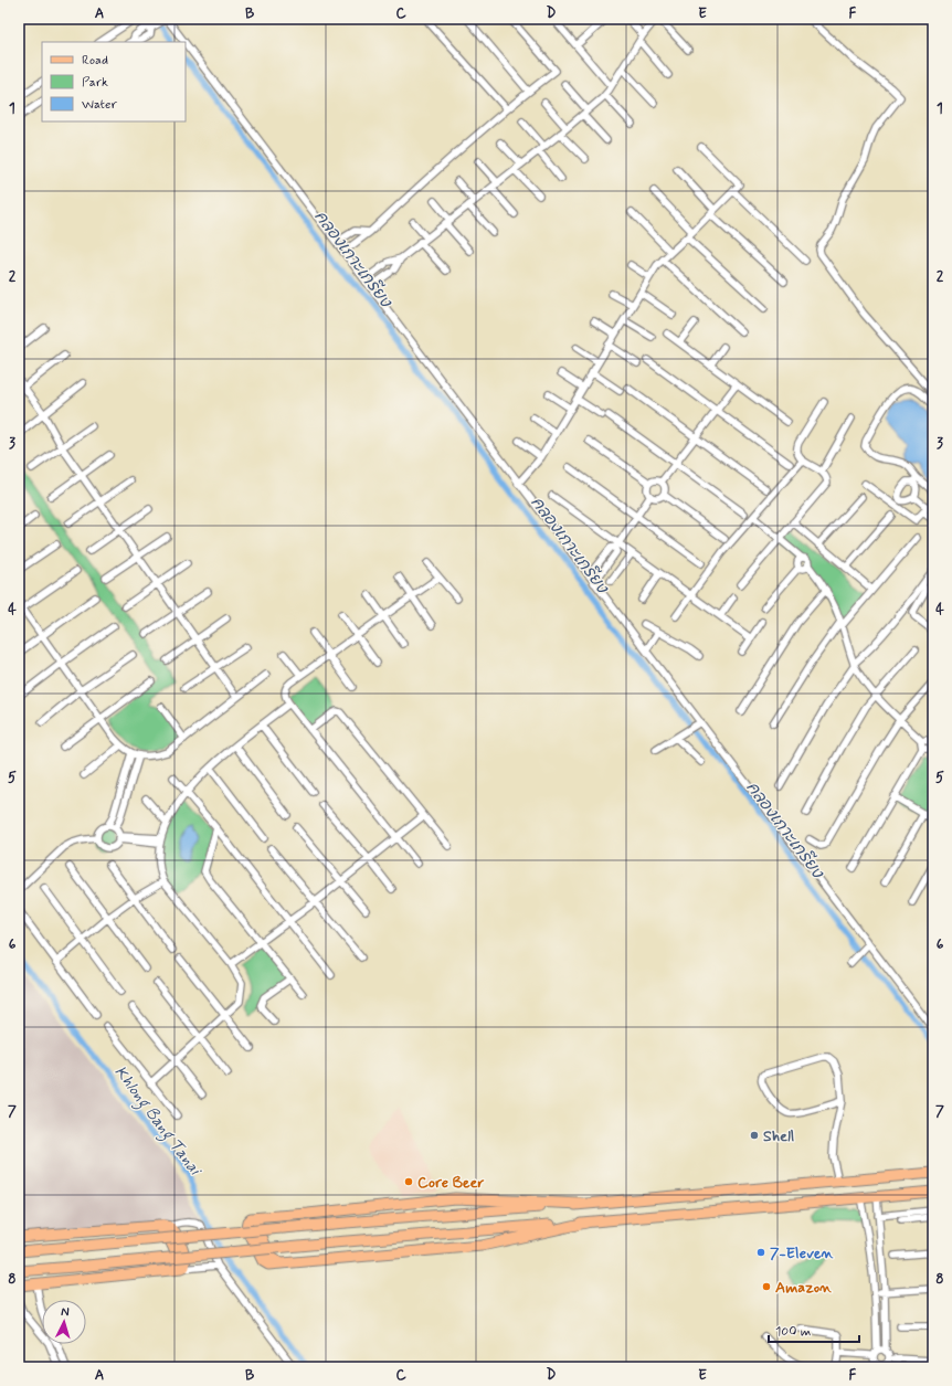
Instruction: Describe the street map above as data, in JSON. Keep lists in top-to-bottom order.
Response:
{
  "water": ["คลองเกาะเกรียง", "Khlong Bang Tanai"],
  "places": [
    "Shell",
    "Core Beer",
    "7-Eleven",
    "Amazon"
  ],
  "legend": ["Road", "Park", "Water"],
  "scale_bar": "100 m",
  "north": "top",
  "grid": {
    "columns": [
      "A",
      "B",
      "C",
      "D",
      "E",
      "F"
    ],
    "rows": [
      "1",
      "2",
      "3",
      "4",
      "5",
      "6",
      "7",
      "8"
    ]
  }
}
